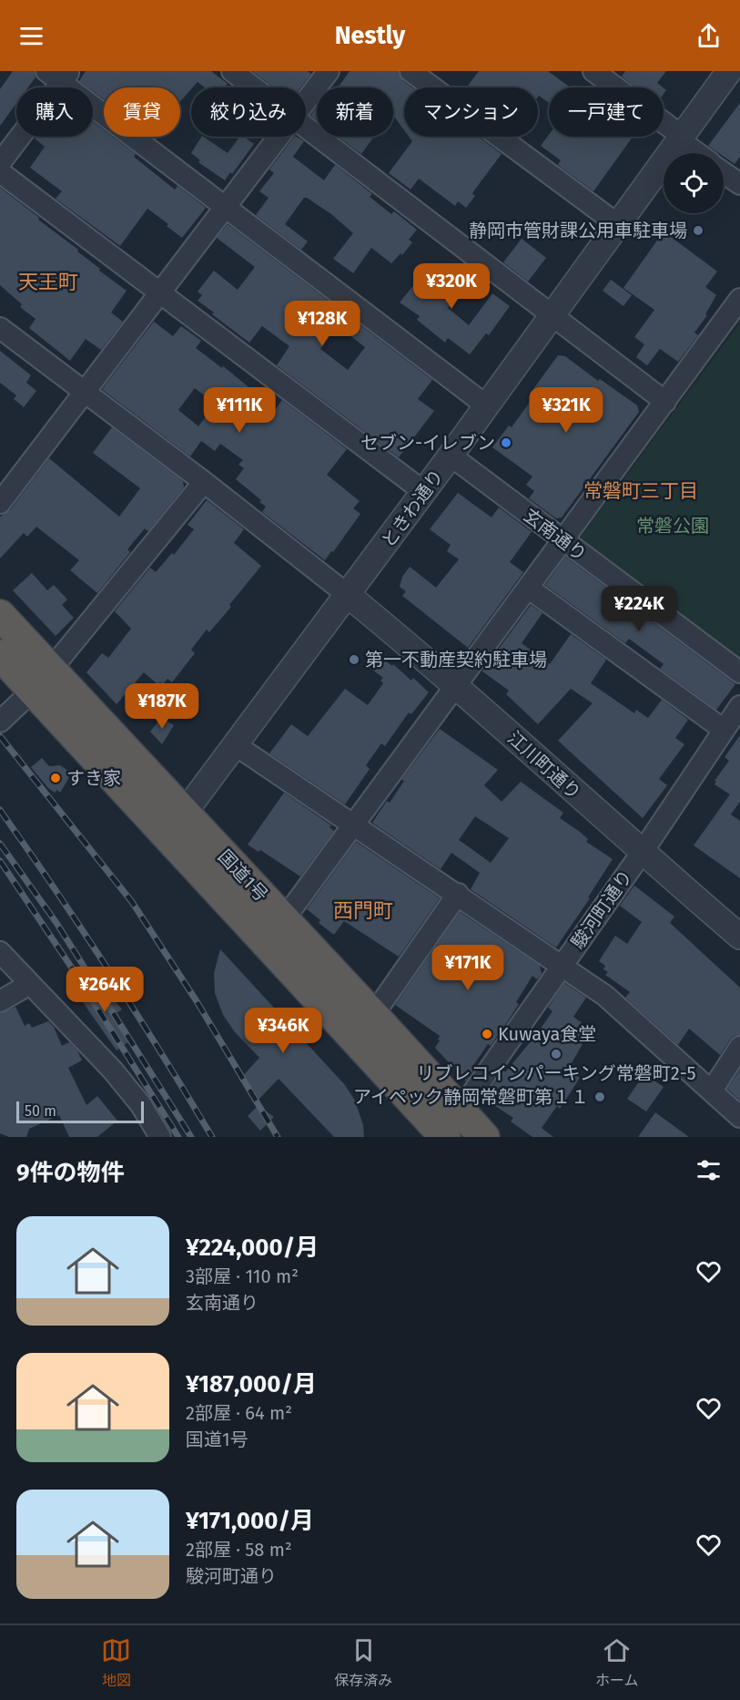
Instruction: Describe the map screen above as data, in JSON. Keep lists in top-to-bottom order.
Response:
{
  "streets": {
    "highway": ["国道1号"],
    "street": [
      "ときわ通り",
      "玄南通り",
      "江川町通り",
      "駿河町通り"
    ]
  },
  "crossings": [
    ["ときわ通り", "玄南通り"],
    ["ときわ通り", "江川町通り"],
    ["ときわ通り", "国道1号"],
    ["江川町通り", "駿河町通り"],
    ["国道1号", "駿河町通り"]
  ],
  "districts": ["天王町", "常磐町三丁目", "西門町"],
  "parks": ["常磐公園"],
  "places": [
    "静岡市管財課公用車駐車場",
    "セブン-イレブン",
    "第一不動産契約駐車場",
    "すき家",
    "Kuwaya食堂",
    "リブレコインパーキング常磐町2-5",
    "アイペック静岡常磐町第１１"
  ],
  "scale_bar": "50 m",
  "page": {
    "header": "Nestly",
    "chip": [
      "購入",
      "賃貸",
      "絞り込み",
      "新着",
      "マンション",
      "一戸建て"
    ],
    "price": [
      "¥320K",
      "¥128K",
      "¥111K",
      "¥321K",
      "¥224K",
      "¥187K",
      "¥171K",
      "¥264K",
      "¥346K"
    ],
    "scale": "50 m",
    "heading": "9件の物件",
    "list": [
      {
        "name": "¥224,000/月",
        "note": "3部屋 · 110 m² · 玄南通り"
      },
      {
        "name": "¥187,000/月",
        "note": "2部屋 · 64 m² · 国道1号"
      },
      {
        "name": "¥171,000/月",
        "note": "2部屋 · 58 m² · 駿河町通り"
      }
    ],
    "tabs": ["地図", "保存済み", "ホーム"]
  }
}
